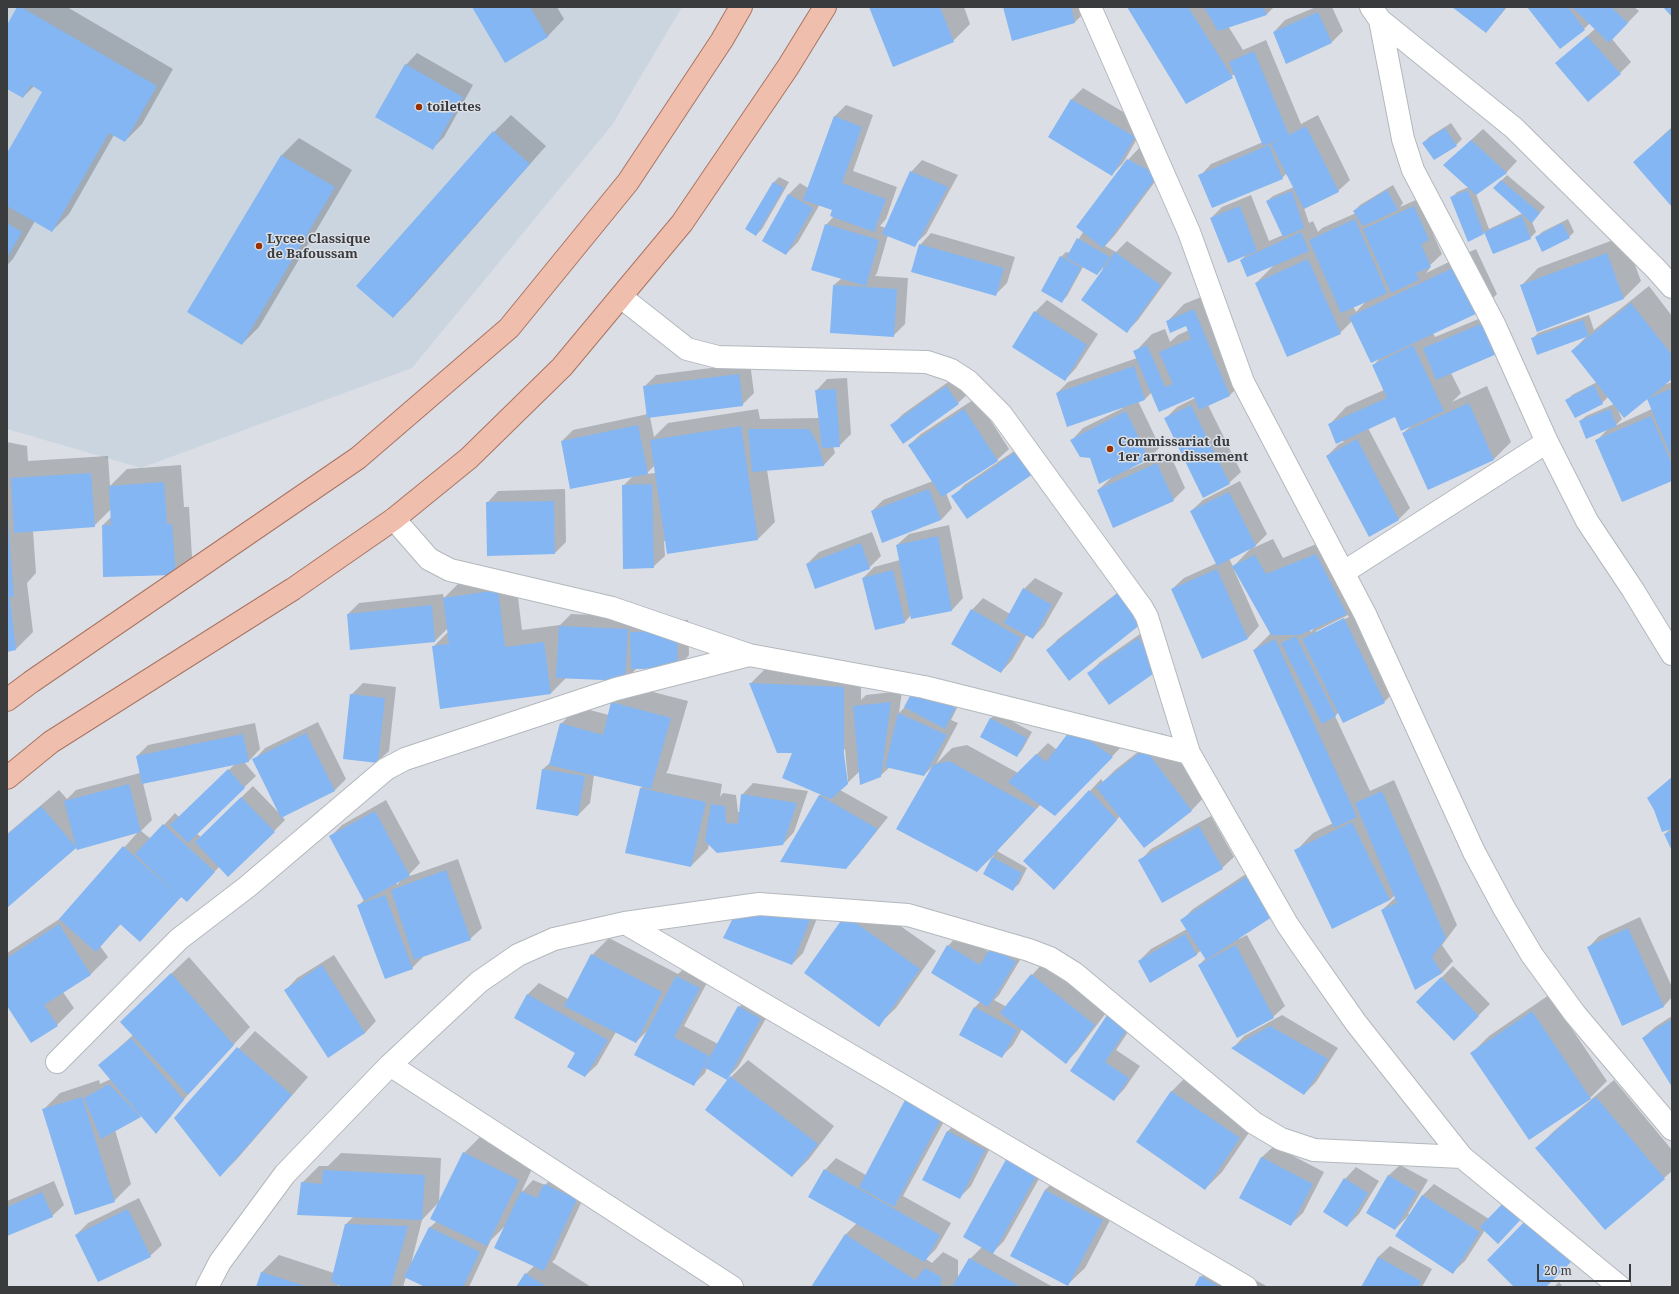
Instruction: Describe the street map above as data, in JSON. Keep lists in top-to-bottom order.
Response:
{
  "places": ["toilettes", "Lycee Classique de Bafoussam", "Commissariat du 1er arrondissement"],
  "scale_bar": "20 m"
}
